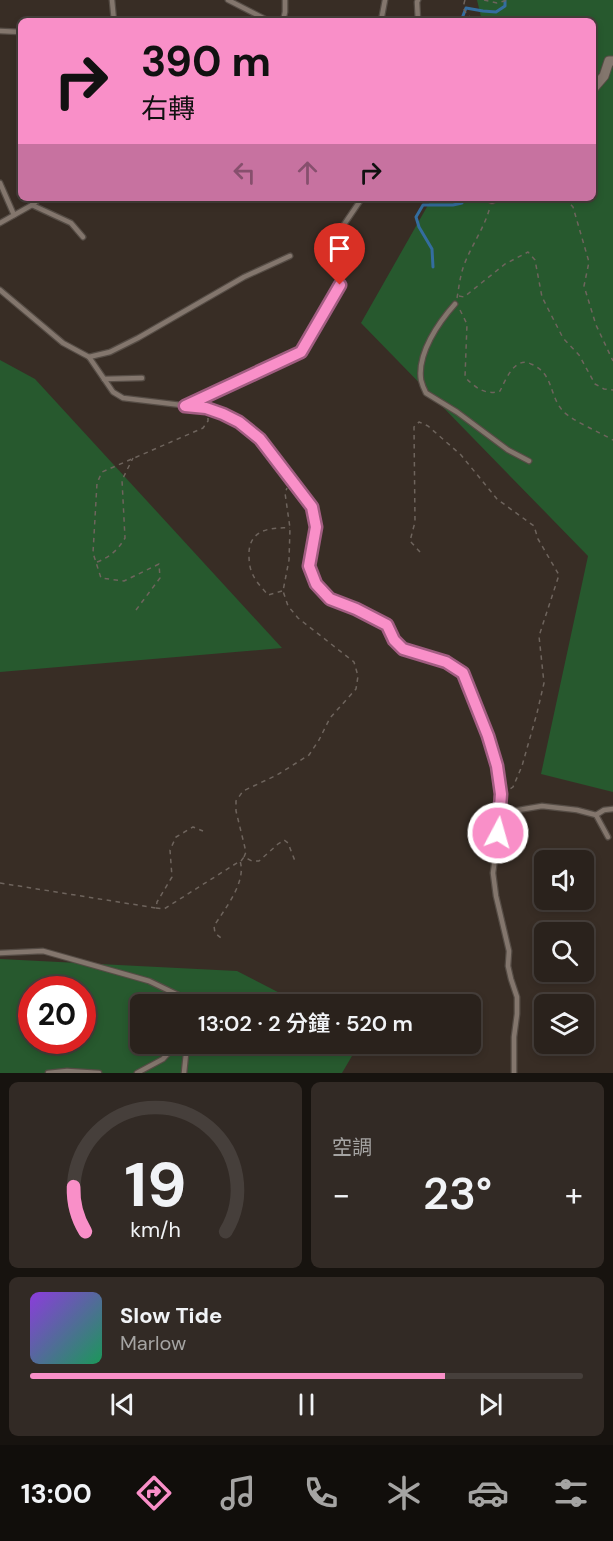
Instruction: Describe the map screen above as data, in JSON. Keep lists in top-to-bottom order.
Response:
{
  "page": {
    "turn": ["390 m", "右轉"],
    "limit": "20",
    "trip": "13:02 · 2 分鐘 · 520 m",
    "tile": "空調",
    "heat": ["−", "23°", "+"],
    "song": ["Slow Tide", "Marlow"],
    "tabs": "13:00",
    "gauge": ["19", "km/h"]
  }
}
